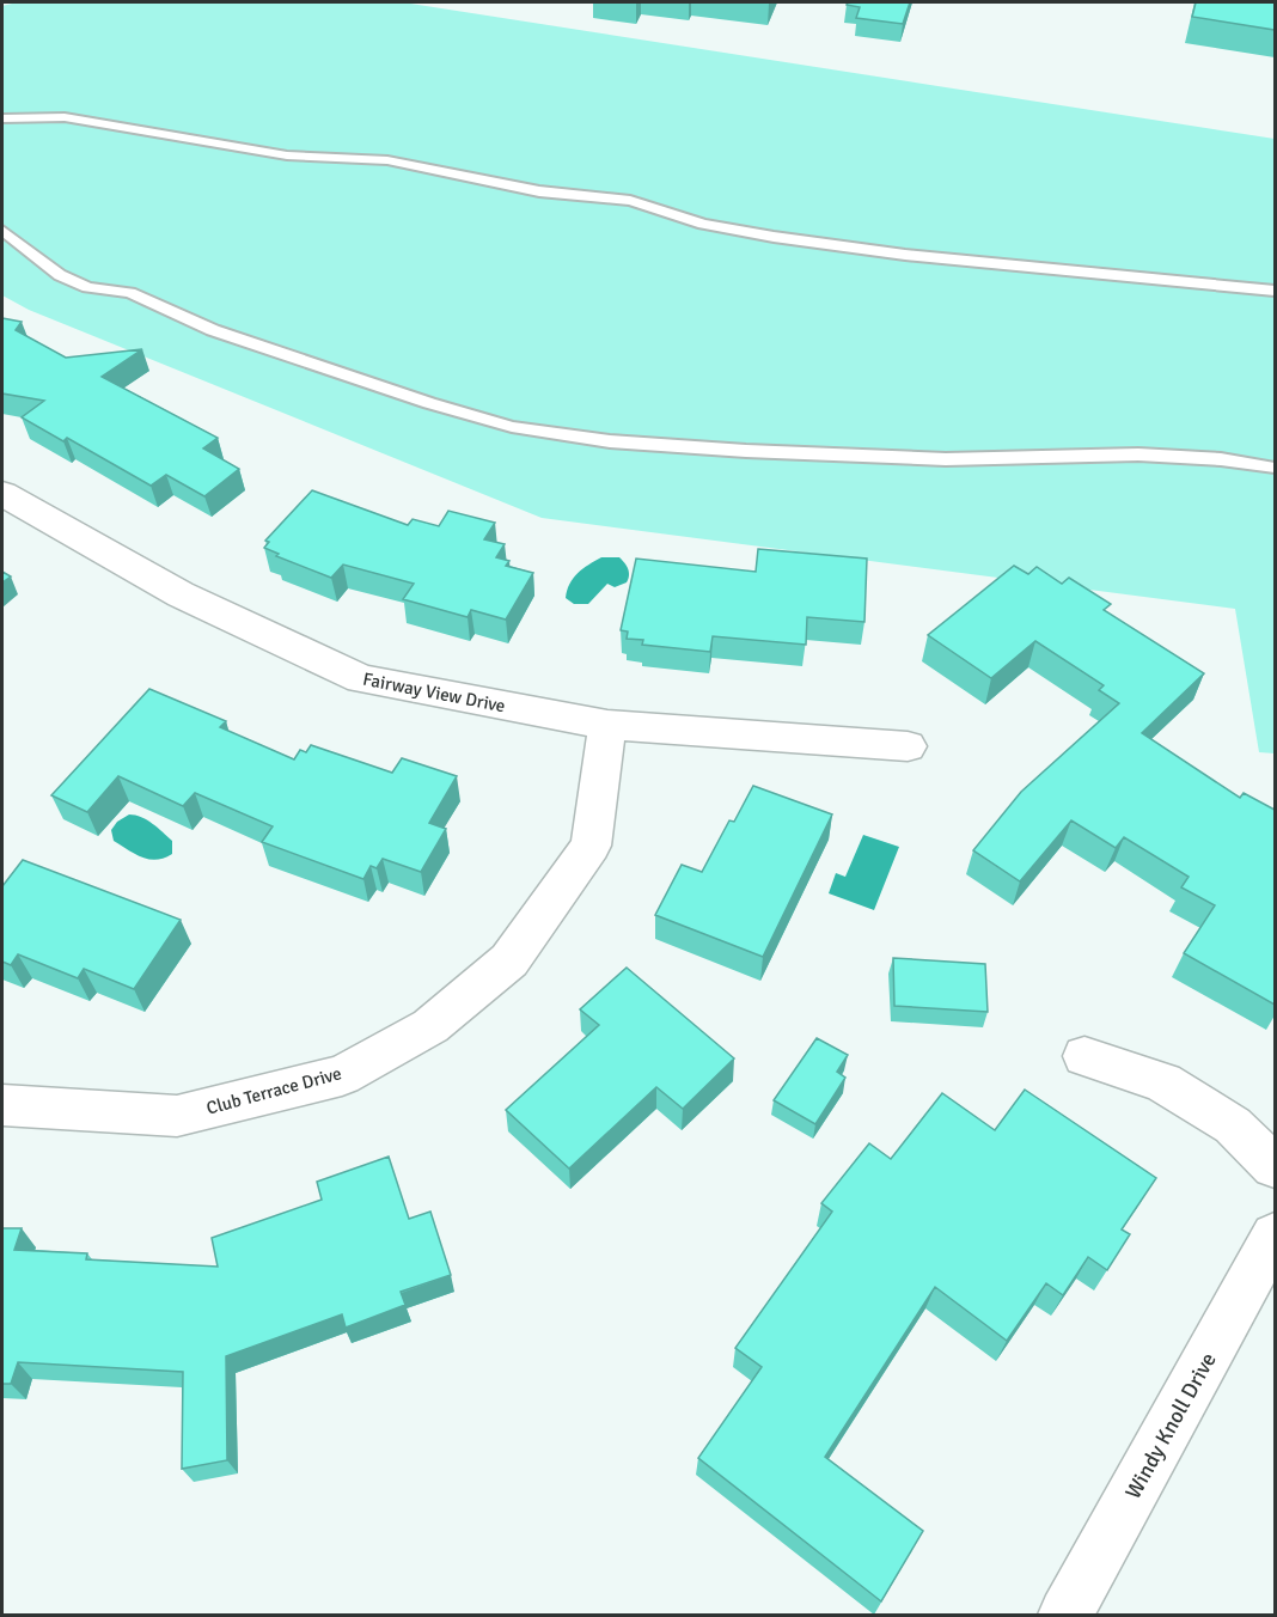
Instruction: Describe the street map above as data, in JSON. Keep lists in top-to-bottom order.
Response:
{
  "streets": {
    "street": ["Fairway View Drive", "Club Terrace Drive", "Windy Knoll Drive"]
  },
  "crossings": [
    ["Fairway View Drive", "Club Terrace Drive"]
  ]
}
